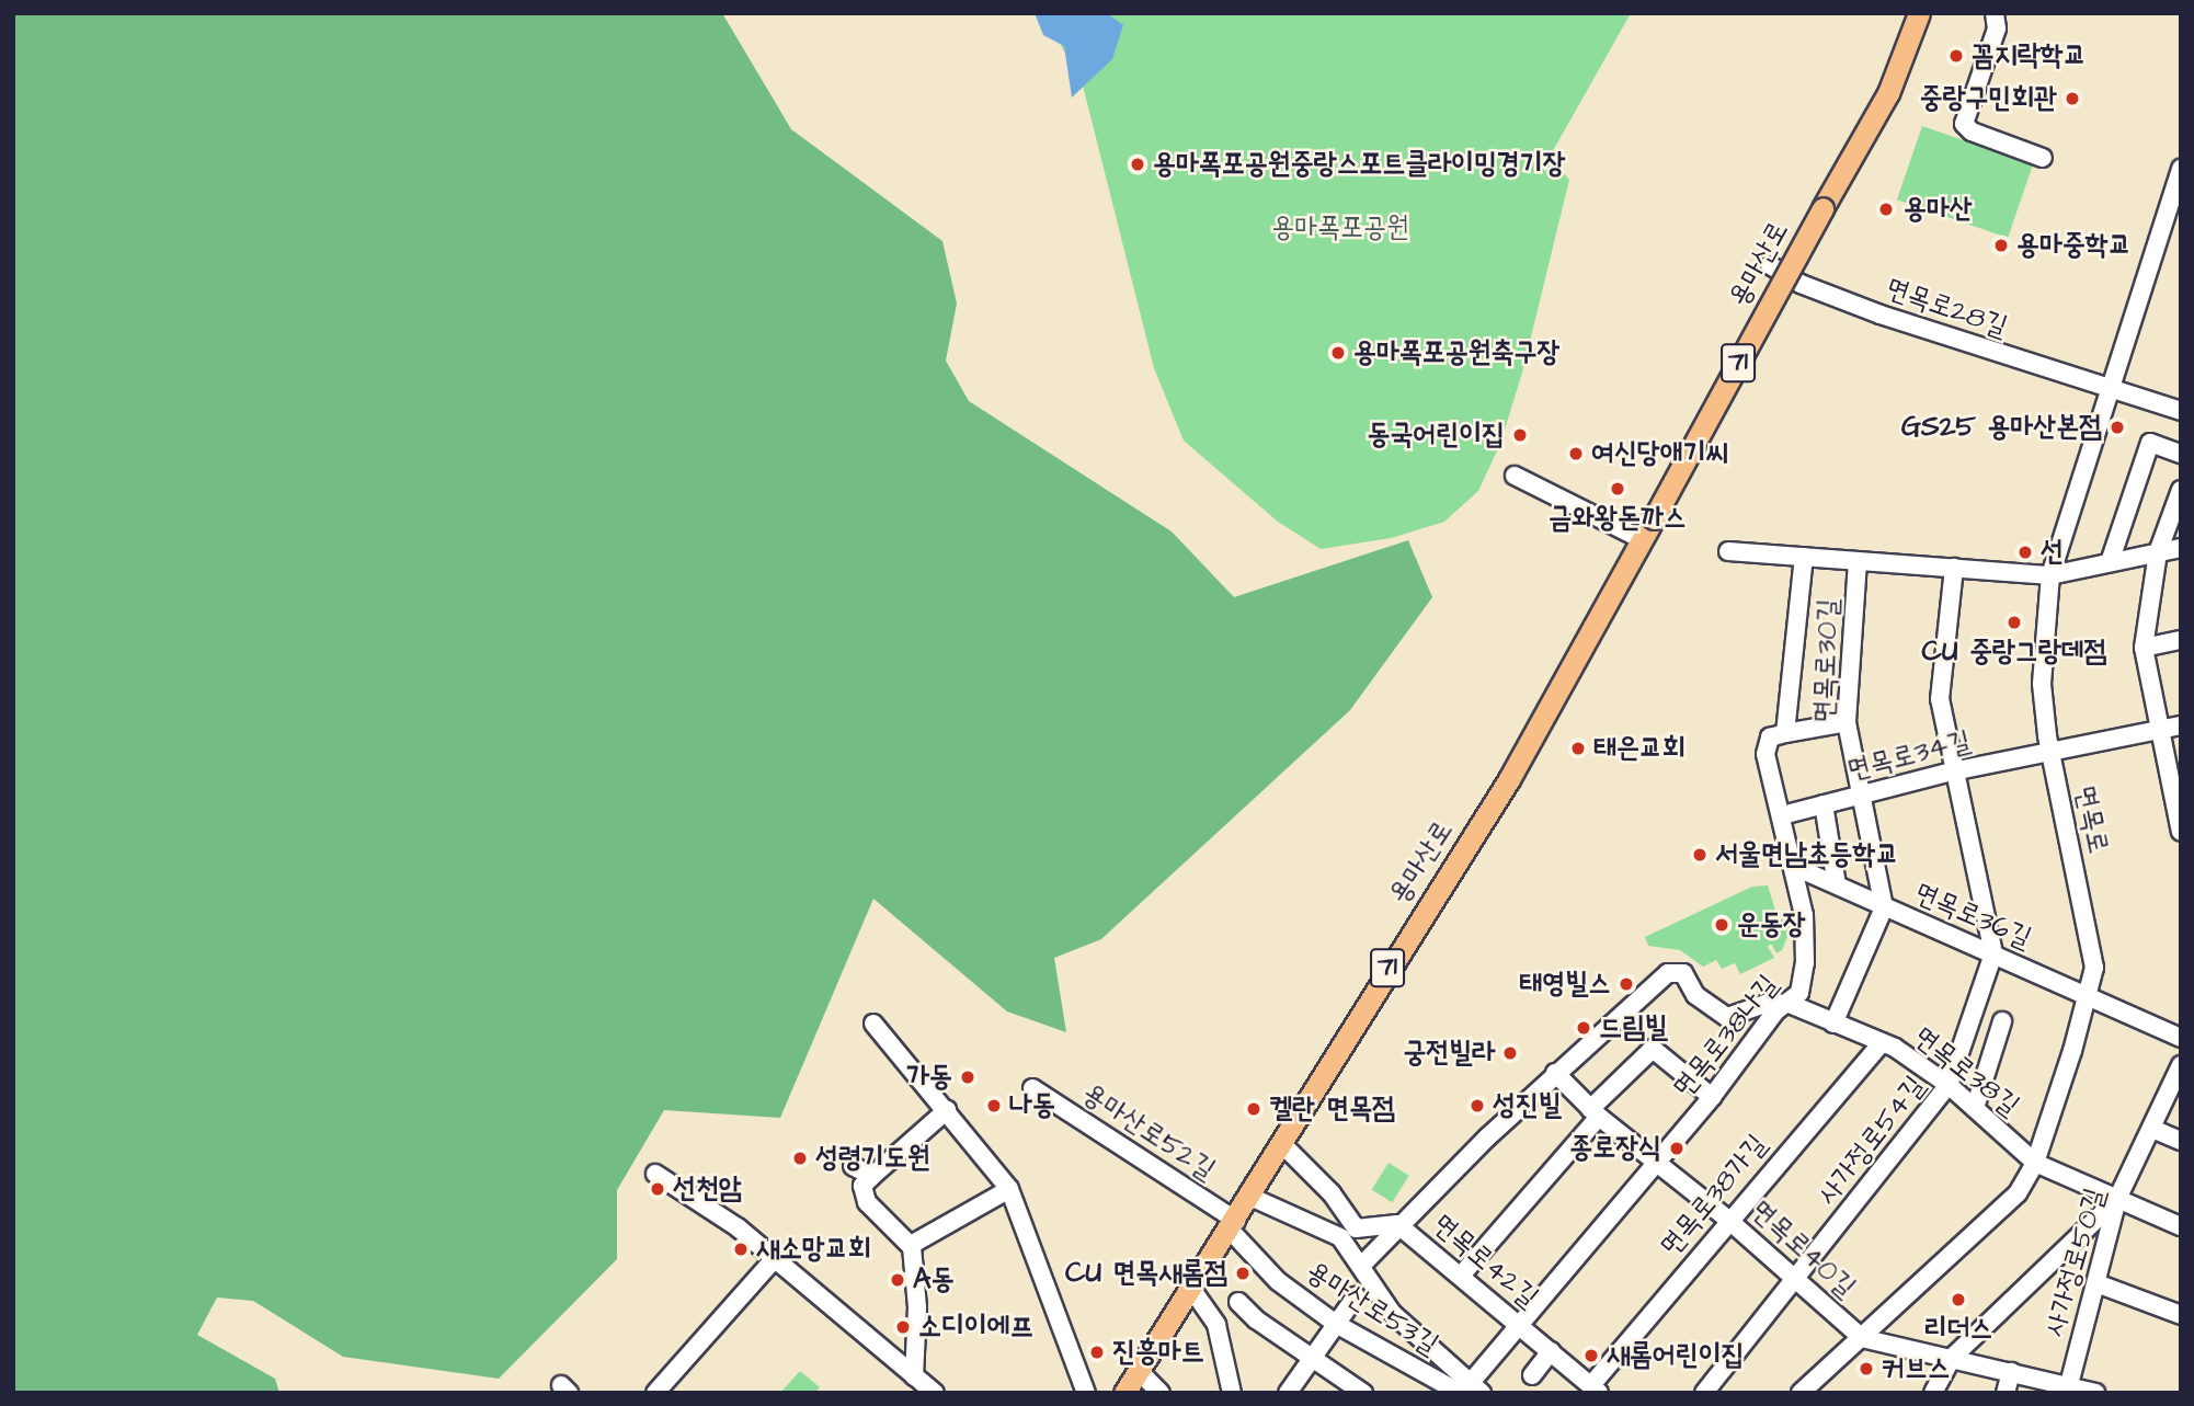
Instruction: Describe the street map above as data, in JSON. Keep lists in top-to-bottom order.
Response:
{
  "streets": {
    "main road": ["용마산로", "71"],
    "street": [
      "면목로28길",
      "면목로30길",
      "면목로34길",
      "면목로",
      "면목로36길",
      "면목로38나길",
      "면목로38길",
      "용마산로52길",
      "사가정로54길",
      "면목로38가길",
      "면목로40길",
      "면목로42길",
      "사가정로50길",
      "용마산로53길"
    ]
  },
  "crossings": [
    ["용마산로", "용마산로52길"],
    ["용마산로", "면목로42길"],
    ["용마산로", "용마산로53길"],
    ["면목로28길", "면목로"],
    ["면목로30길", "면목로34길"],
    ["면목로30길", "면목로"],
    ["면목로30길", "면목로36길"],
    ["면목로30길", "면목로38나길"],
    ["면목로34길", "면목로"],
    ["면목로34길", "면목로38나길"],
    ["면목로", "면목로36길"],
    ["면목로", "면목로38길"],
    ["면목로", "면목로40길"],
    ["면목로36길", "면목로38나길"],
    ["면목로36길", "사가정로54길"],
    ["면목로38나길", "면목로38길"],
    ["면목로38나길", "면목로40길"],
    ["면목로38나길", "면목로42길"],
    ["면목로38나길", "용마산로53길"],
    ["면목로38길", "사가정로54길"],
    ["면목로38길", "면목로38가길"],
    ["면목로38길", "사가정로50길"],
    ["용마산로52길", "용마산로53길"],
    ["사가정로54길", "면목로40길"],
    ["면목로38가길", "면목로40길"],
    ["면목로38가길", "면목로42길"]
  ],
  "parks": ["용마폭포공원"],
  "places": [
    "꼼지락학교",
    "중랑구민회관",
    "용마폭포공원중랑스포트클라이밍경기장",
    "용마산",
    "용마중학교",
    "용마폭포공원축구장",
    "GS25 용마산본점",
    "동국어린이집",
    "여신당애기씨",
    "금와왕돈까스",
    "선",
    "CU 중랑그랑데점",
    "태은교회",
    "서울면남초등학교",
    "운동장",
    "태영빌스",
    "드림빌",
    "궁전빌라",
    "가동",
    "나동",
    "성진빌",
    "켈란 면목점",
    "종로장식",
    "성령기도원",
    "선천암",
    "새소망교회",
    "CU 면목새롬점",
    "A동",
    "리더스",
    "소디이에프",
    "진흥마트",
    "새롬어린이집",
    "커브스"
  ]
}
